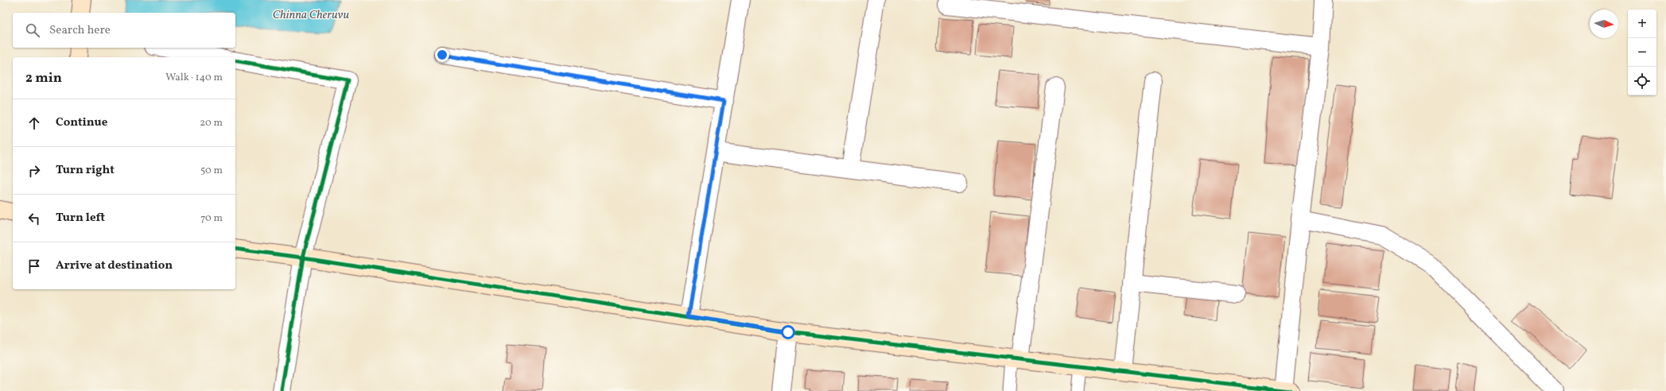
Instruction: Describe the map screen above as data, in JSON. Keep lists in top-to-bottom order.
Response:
{
  "water": ["Chinna Cheruvu"],
  "north": "right",
  "page": {
    "map_buttons": ["+", "−"],
    "search": "Search here",
    "heading": ["2 min", "Walk · 140 m"],
    "list": [
      ["Continue", "20 m"],
      ["Turn right", "50 m"],
      ["Turn left", "70 m"],
      "Arrive at destination"
    ]
  }
}
